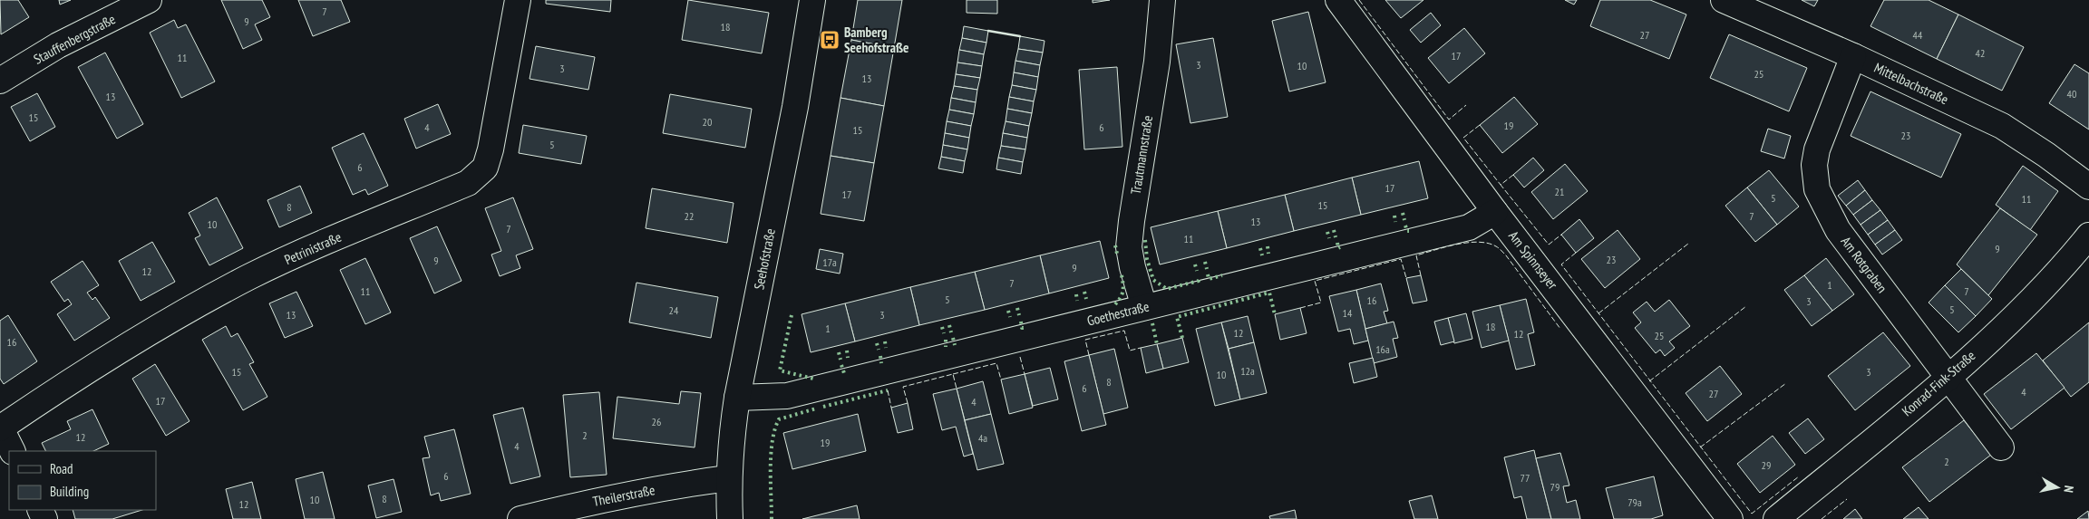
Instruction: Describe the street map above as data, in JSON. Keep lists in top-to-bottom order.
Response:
{
  "streets": {
    "street": [
      "Stauffenbergstraße",
      "Mittelbachstraße",
      "Trautmannstraße",
      "Petrinistraße",
      "Seehofstraße",
      "Am Spinnseyer",
      "Am Rotgraben",
      "Goethestraße",
      "Konrad-Fink-Straße",
      "Theilerstraße"
    ]
  },
  "crossings": [
    ["Mittelbachstraße", "Am Rotgraben"],
    ["Trautmannstraße", "Goethestraße"],
    ["Seehofstraße", "Goethestraße"],
    ["Seehofstraße", "Theilerstraße"],
    ["Am Spinnseyer", "Goethestraße"],
    ["Am Rotgraben", "Konrad-Fink-Straße"]
  ],
  "places": {
    "bus stop": ["Bamberg Seehofstraße"]
  },
  "house_numbers": [
    "7",
    "9",
    "18",
    "27",
    "44",
    "42",
    "17",
    "11",
    "3",
    "10",
    "3",
    "25",
    "13",
    "40",
    "13",
    "15",
    "20",
    "19",
    "4",
    "6",
    "15",
    "23",
    "5",
    "6",
    "17",
    "21",
    "17",
    "5",
    "11",
    "15",
    "8",
    "22",
    "7",
    "13",
    "10",
    "7",
    "11",
    "9",
    "23",
    "9",
    "17a",
    "9",
    "12",
    "7",
    "1",
    "11",
    "7",
    "5",
    "16",
    "3",
    "5",
    "24",
    "14",
    "13",
    "3",
    "18",
    "1",
    "12",
    "12",
    "25",
    "16",
    "16a",
    "12a",
    "15",
    "3",
    "10",
    "8",
    "6",
    "4",
    "27",
    "17",
    "4",
    "26",
    "2",
    "12",
    "4a",
    "19",
    "4",
    "2",
    "29",
    "6",
    "77",
    "79",
    "8",
    "10",
    "79a",
    "12"
  ],
  "legend": ["Road", "Building"],
  "north": "right"
}
